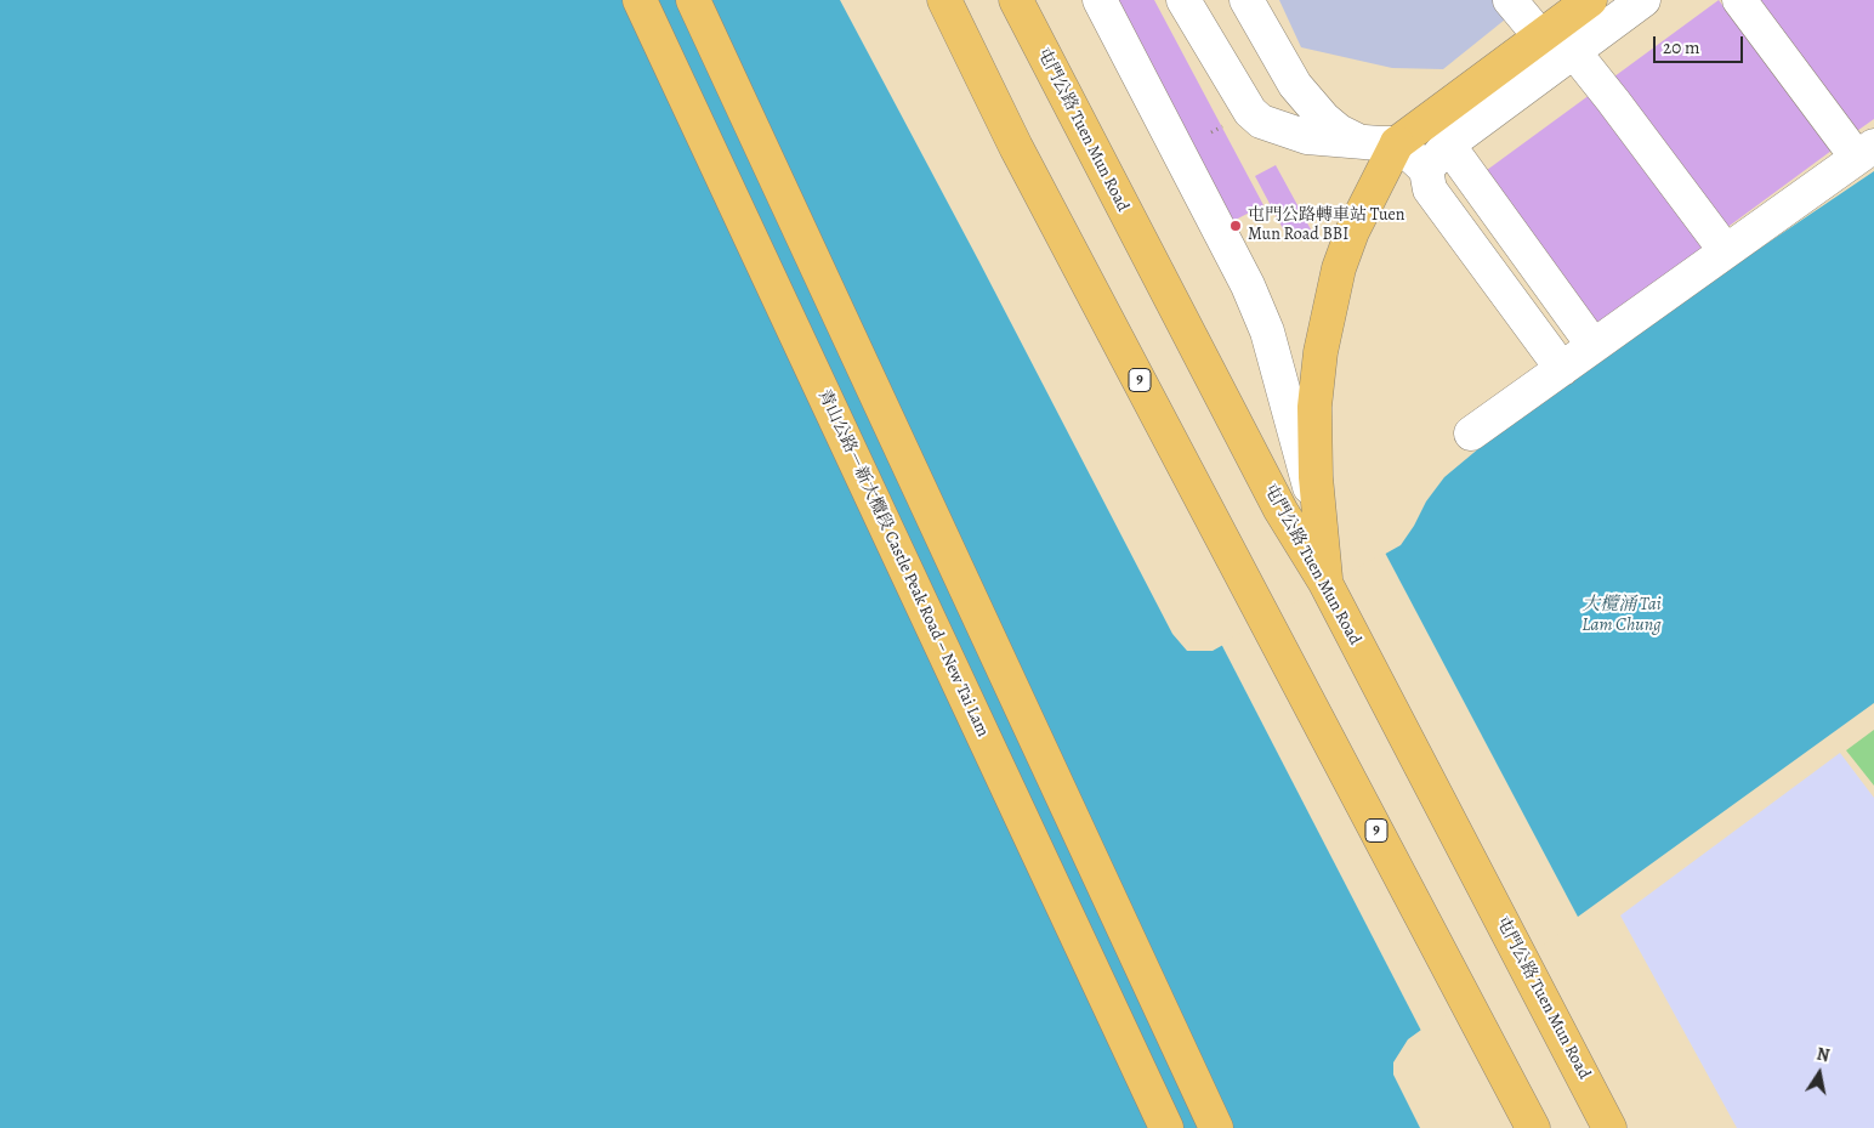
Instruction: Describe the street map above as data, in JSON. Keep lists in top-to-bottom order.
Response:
{
  "streets": {
    "main road": ["屯門公路 Tuen Mun Road", "9", "青山公路－新大欖段 Castle Peak Road – New Tai Lam"]
  },
  "water": ["大欖涌 Tai Lam Chung"],
  "places": ["屯門公路轉車站 Tuen Mun Road BBI"],
  "scale_bar": "20 m",
  "north": "top"
}
